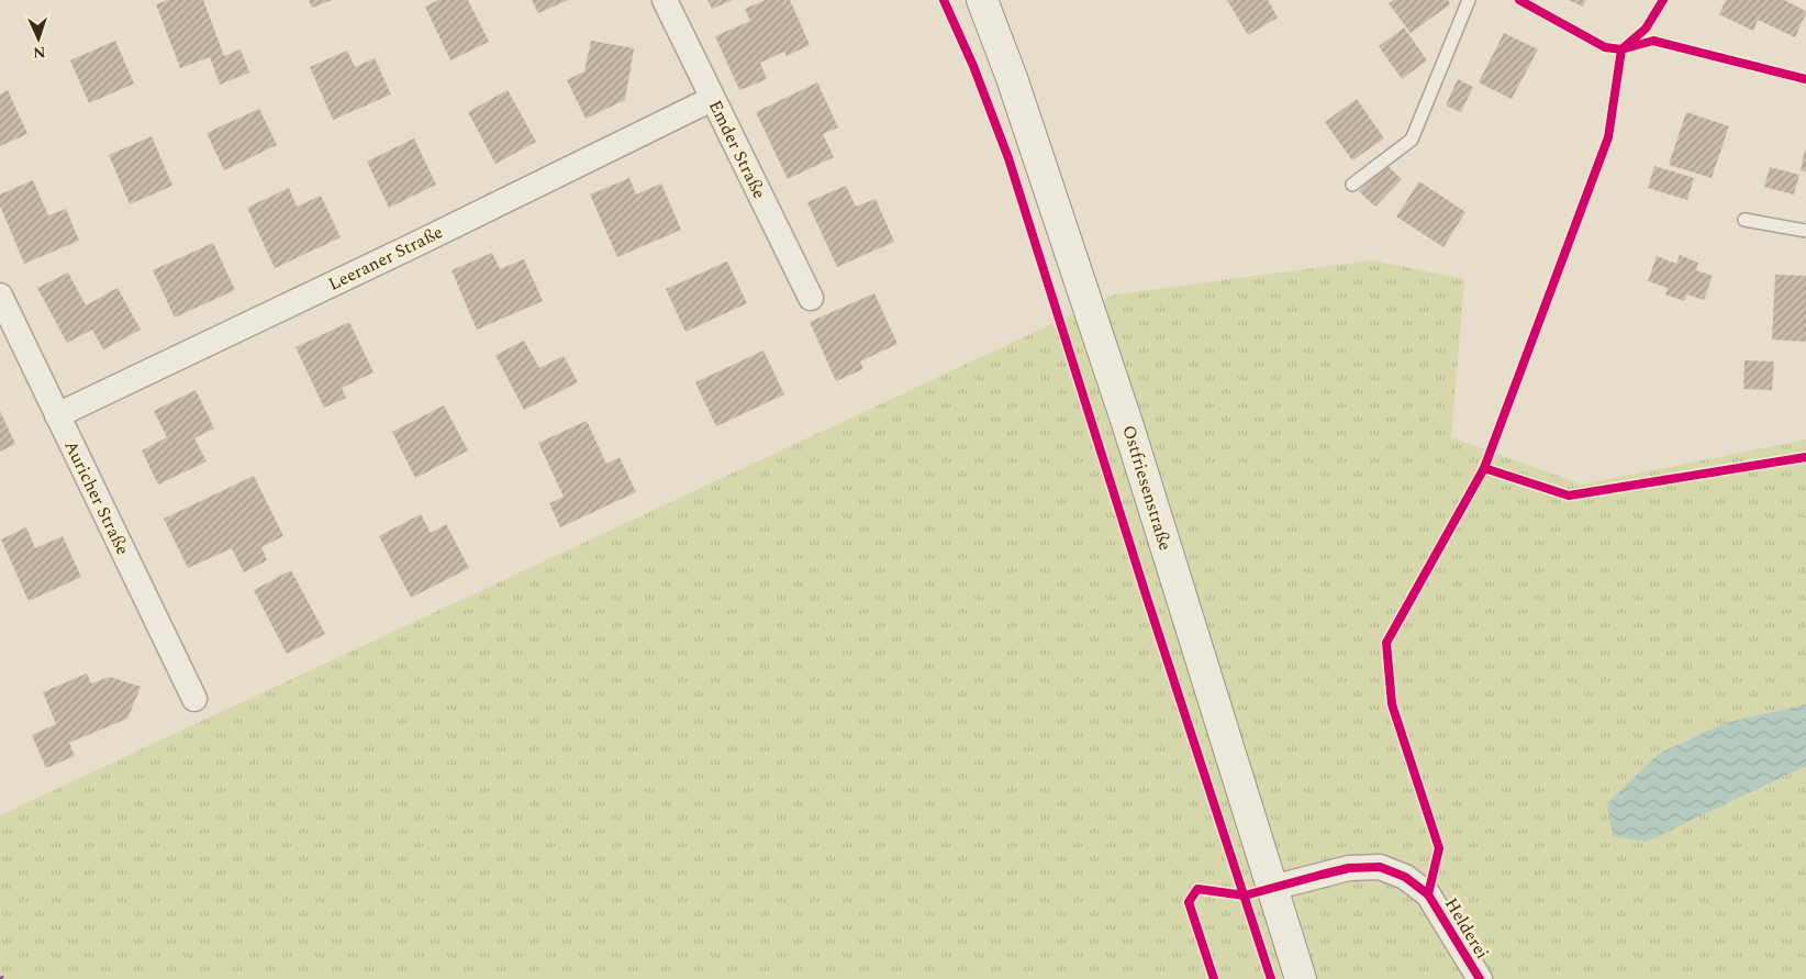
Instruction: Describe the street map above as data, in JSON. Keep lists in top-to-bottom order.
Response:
{
  "streets": {
    "main road": ["Ostfriesenstraße"],
    "street": [
      "Emder Straße",
      "Leeraner Straße",
      "Auricher Straße",
      "Helderei"
    ]
  },
  "crossings": [
    ["Emder Straße", "Leeraner Straße"],
    ["Leeraner Straße", "Auricher Straße"],
    ["Ostfriesenstraße", "Helderei"]
  ],
  "north": "bottom"
}
